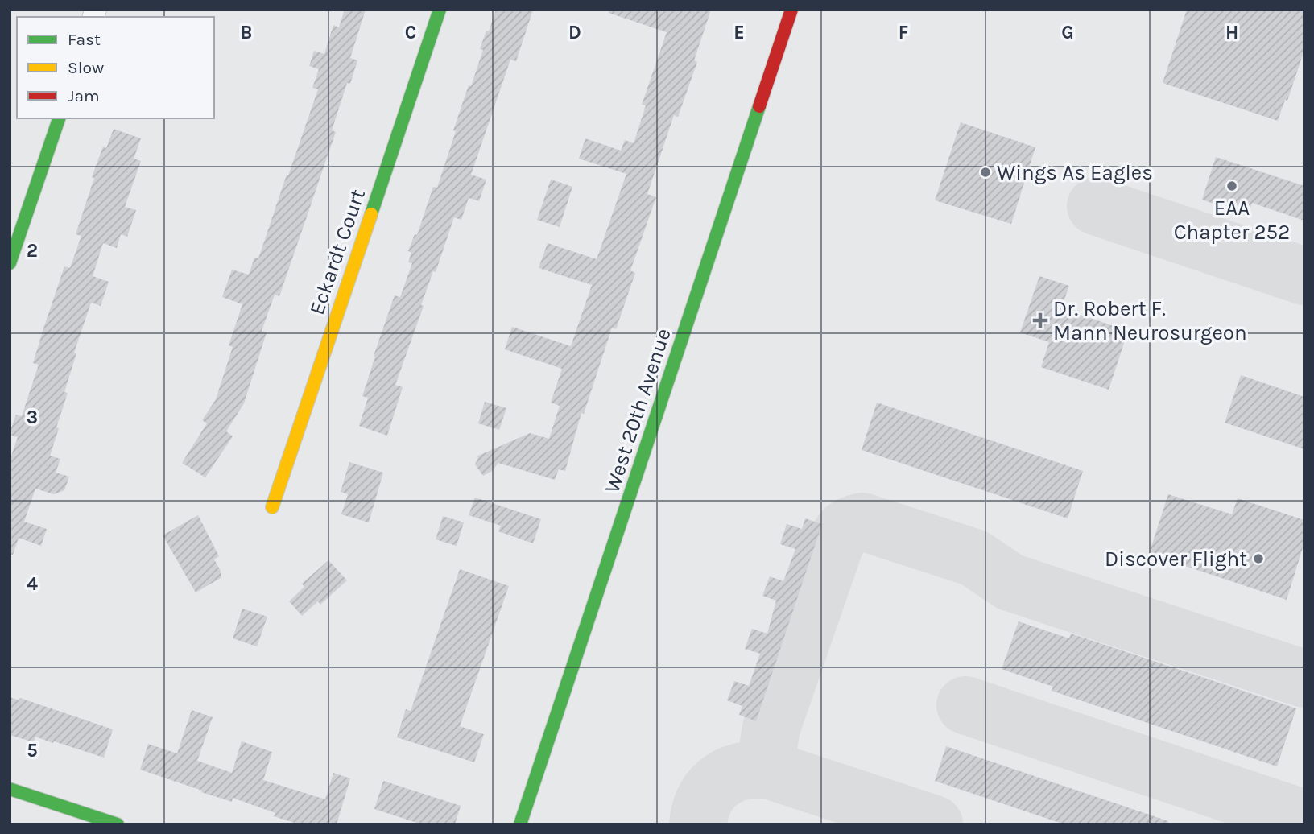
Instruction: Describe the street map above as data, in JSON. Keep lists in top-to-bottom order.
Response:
{
  "streets": {
    "main road": ["Eckardt Court", "West 20th Avenue"]
  },
  "places": {
    "other": ["Wings As Eagles", "EAA Chapter 252", "Discover Flight"],
    "health": ["Dr. Robert F. Mann Neurosurgeon"]
  },
  "legend": ["Fast", "Slow", "Jam"],
  "grid": {
    "columns": [
      "B",
      "C",
      "D",
      "E",
      "F",
      "G",
      "H"
    ],
    "rows": [
      "2",
      "3",
      "4",
      "5"
    ]
  }
}
